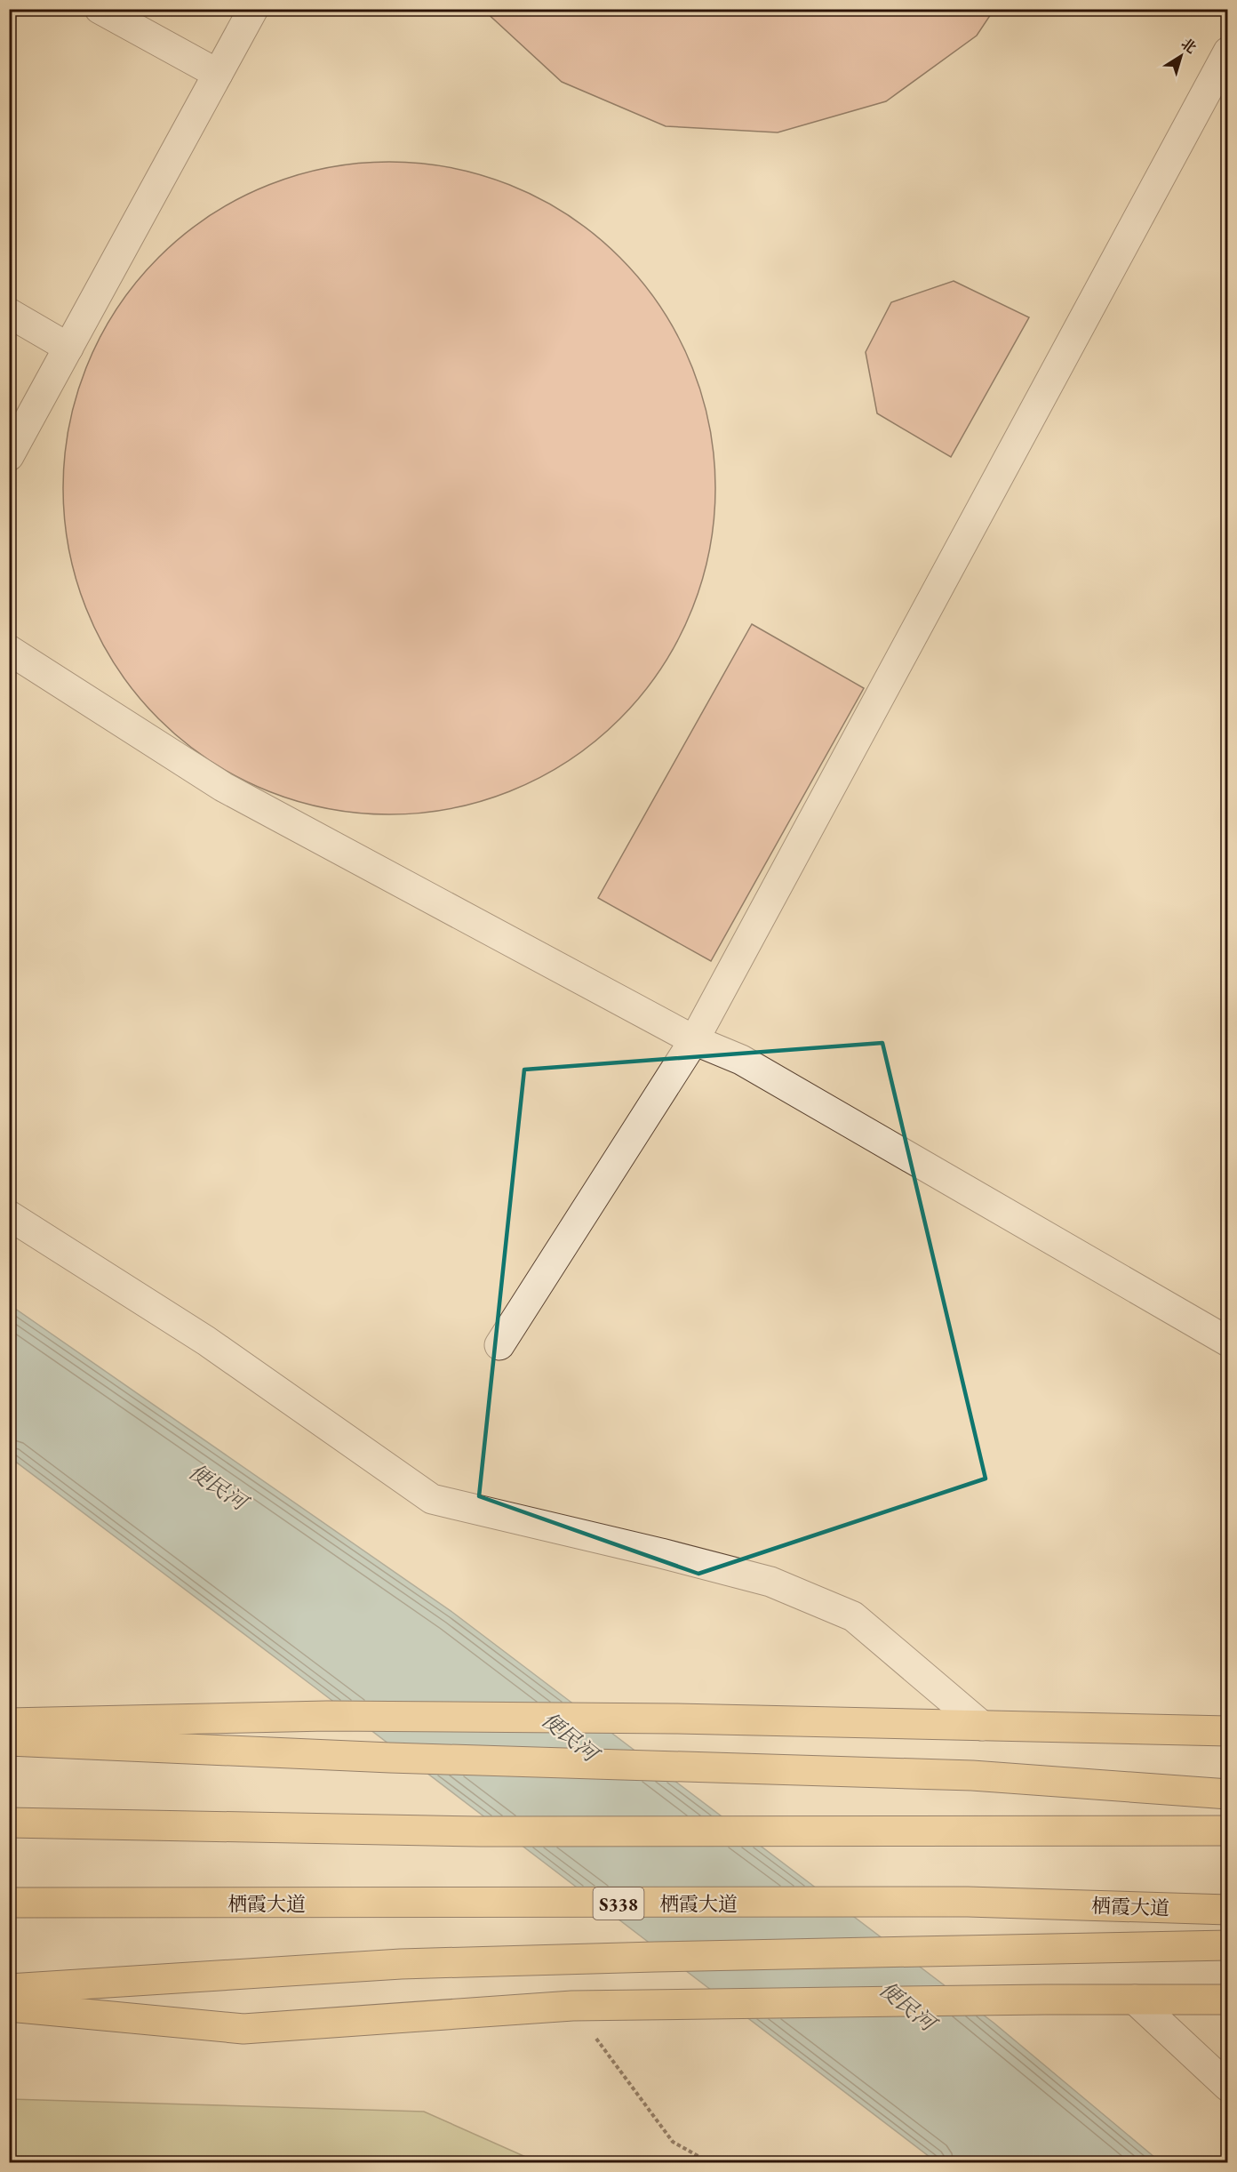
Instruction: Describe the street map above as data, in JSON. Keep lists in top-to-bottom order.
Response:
{
  "streets": {
    "main road": ["栖霞大道", "S338"]
  },
  "water": ["便民河"],
  "north": "top right"
}
